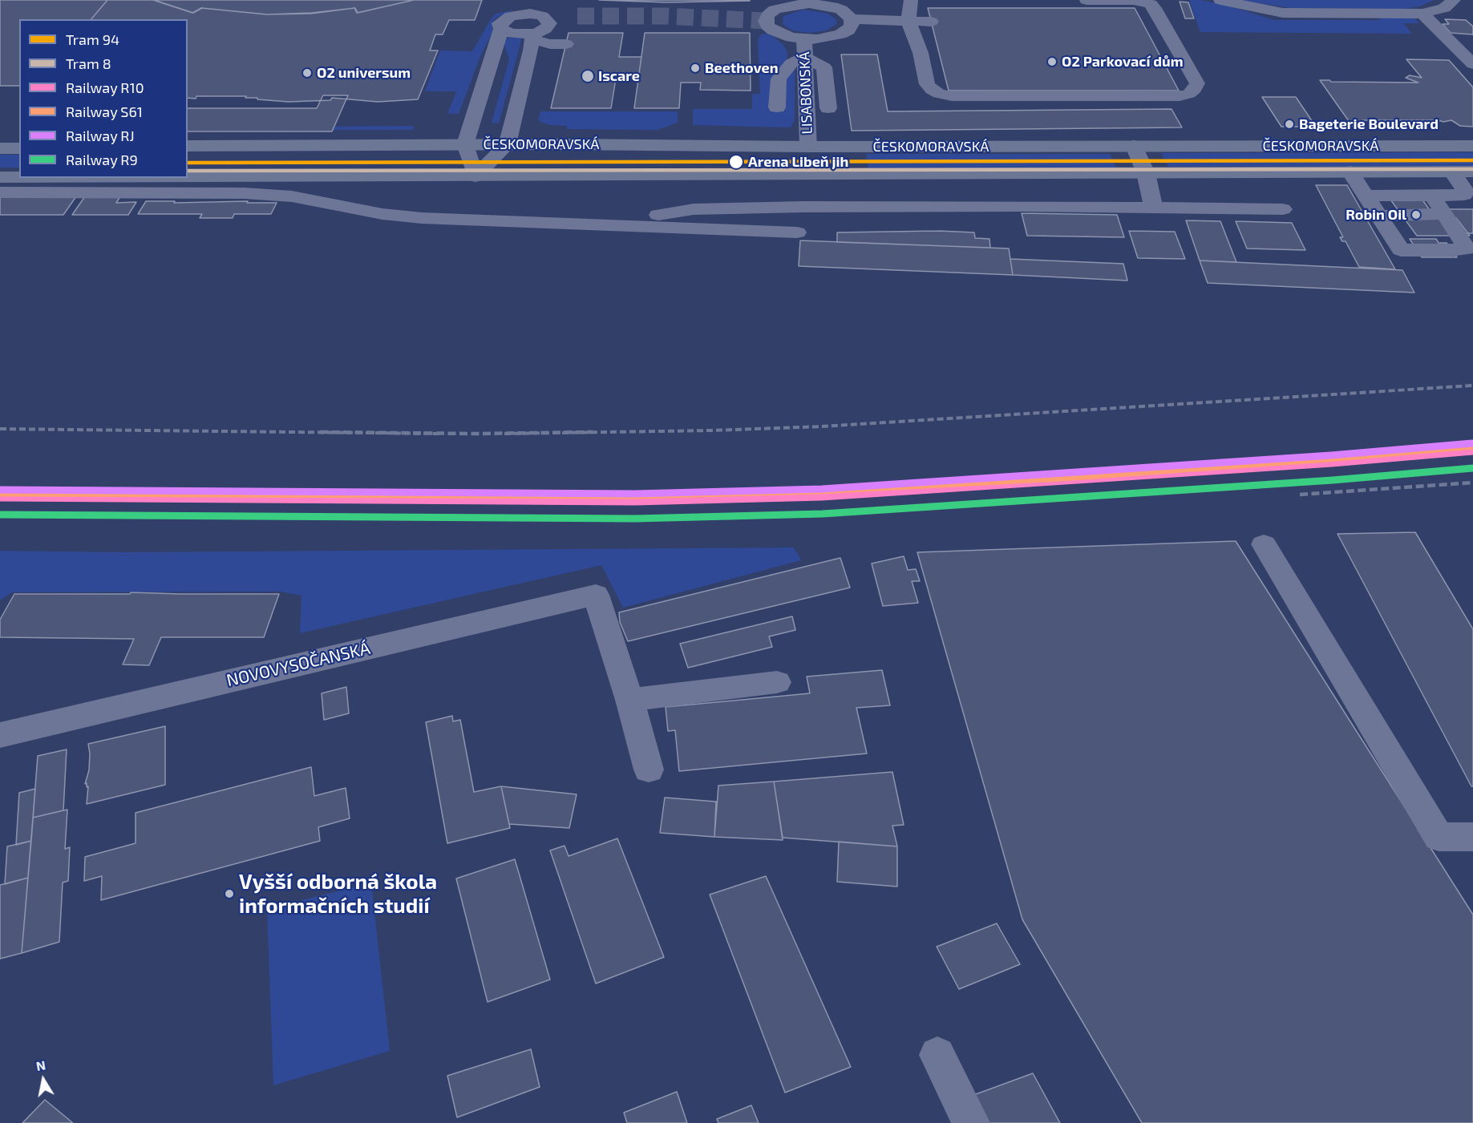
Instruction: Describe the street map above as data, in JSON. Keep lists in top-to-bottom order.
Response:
{
  "streets": {
    "main road": ["ČESKOMORAVSKÁ"],
    "street": ["LISABONSKÁ", "NOVOVYSOČANSKÁ"]
  },
  "crossings": [
    ["LISABONSKÁ", "ČESKOMORAVSKÁ"]
  ],
  "places": [
    "O2 Parkovací dům",
    "Beethoven",
    "O2 universum",
    "Iscare",
    "Bageterie Boulevard",
    "Arena Libeň jih",
    "Robin Oil",
    "Vyšší odborná škola informačních studií"
  ],
  "lines": [
    "tram line 94",
    "tram line 8",
    "rail line RJ",
    "rail line S61",
    "rail line R10",
    "rail line R9"
  ],
  "legend": [
    "Tram 94",
    "Tram 8",
    "Railway R10",
    "Railway S61",
    "Railway RJ",
    "Railway R9"
  ],
  "north": "top"
}
